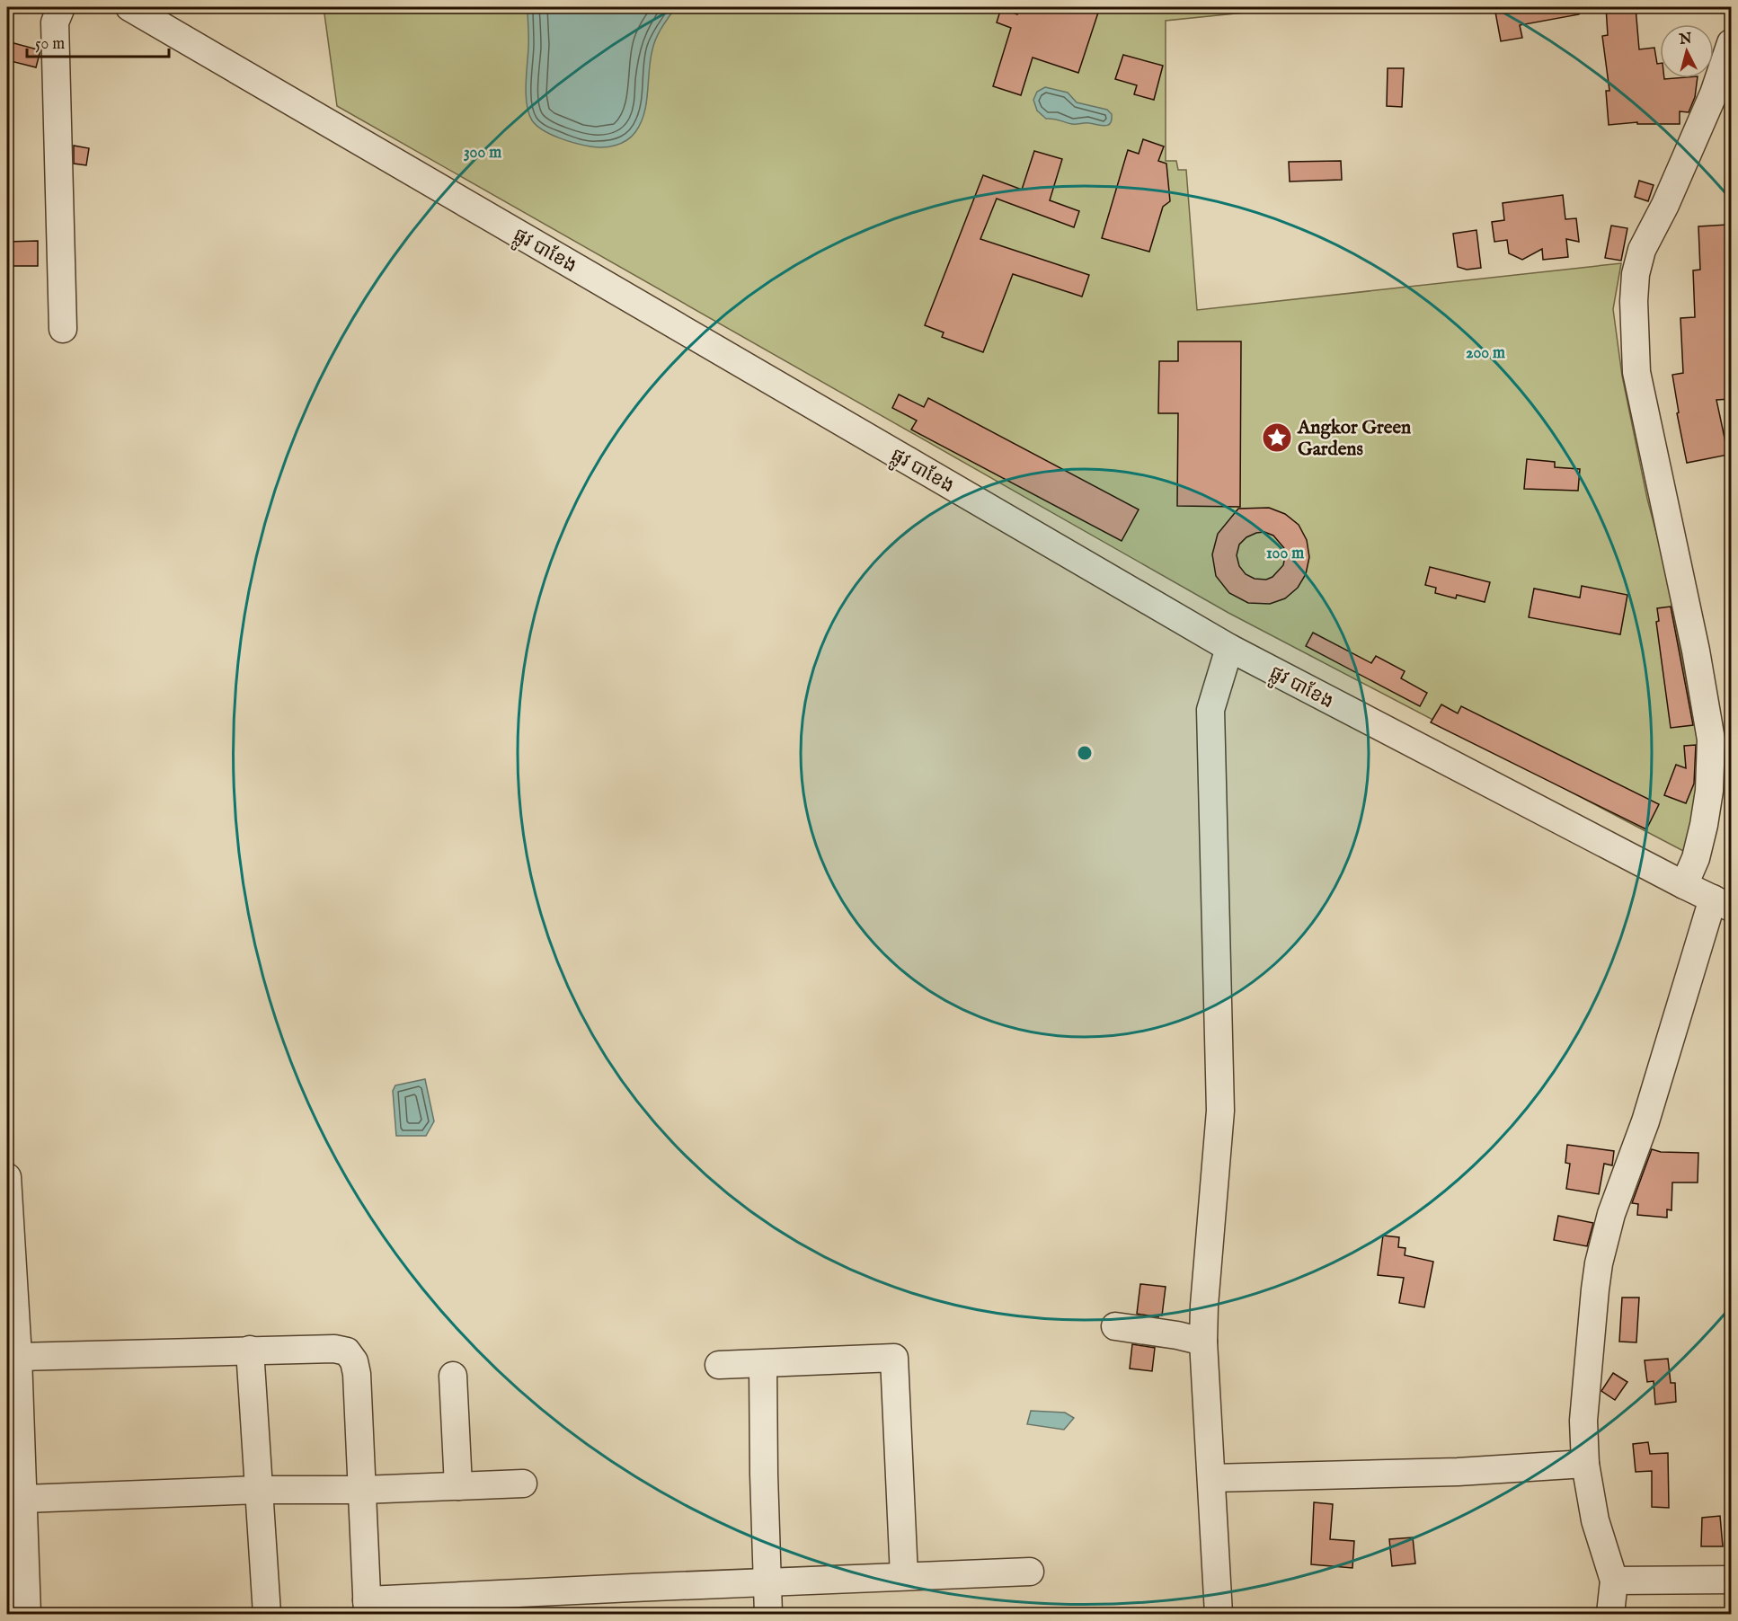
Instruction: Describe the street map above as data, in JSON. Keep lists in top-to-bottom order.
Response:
{
  "streets": {
    "street": ["ផ្លូវ បាខែង"]
  },
  "places": {
    "place": ["Angkor Green Gardens"]
  },
  "scale_bar": "50 m",
  "north": "top",
  "rings": ["300 m", "200 m", "100 m"]
}
